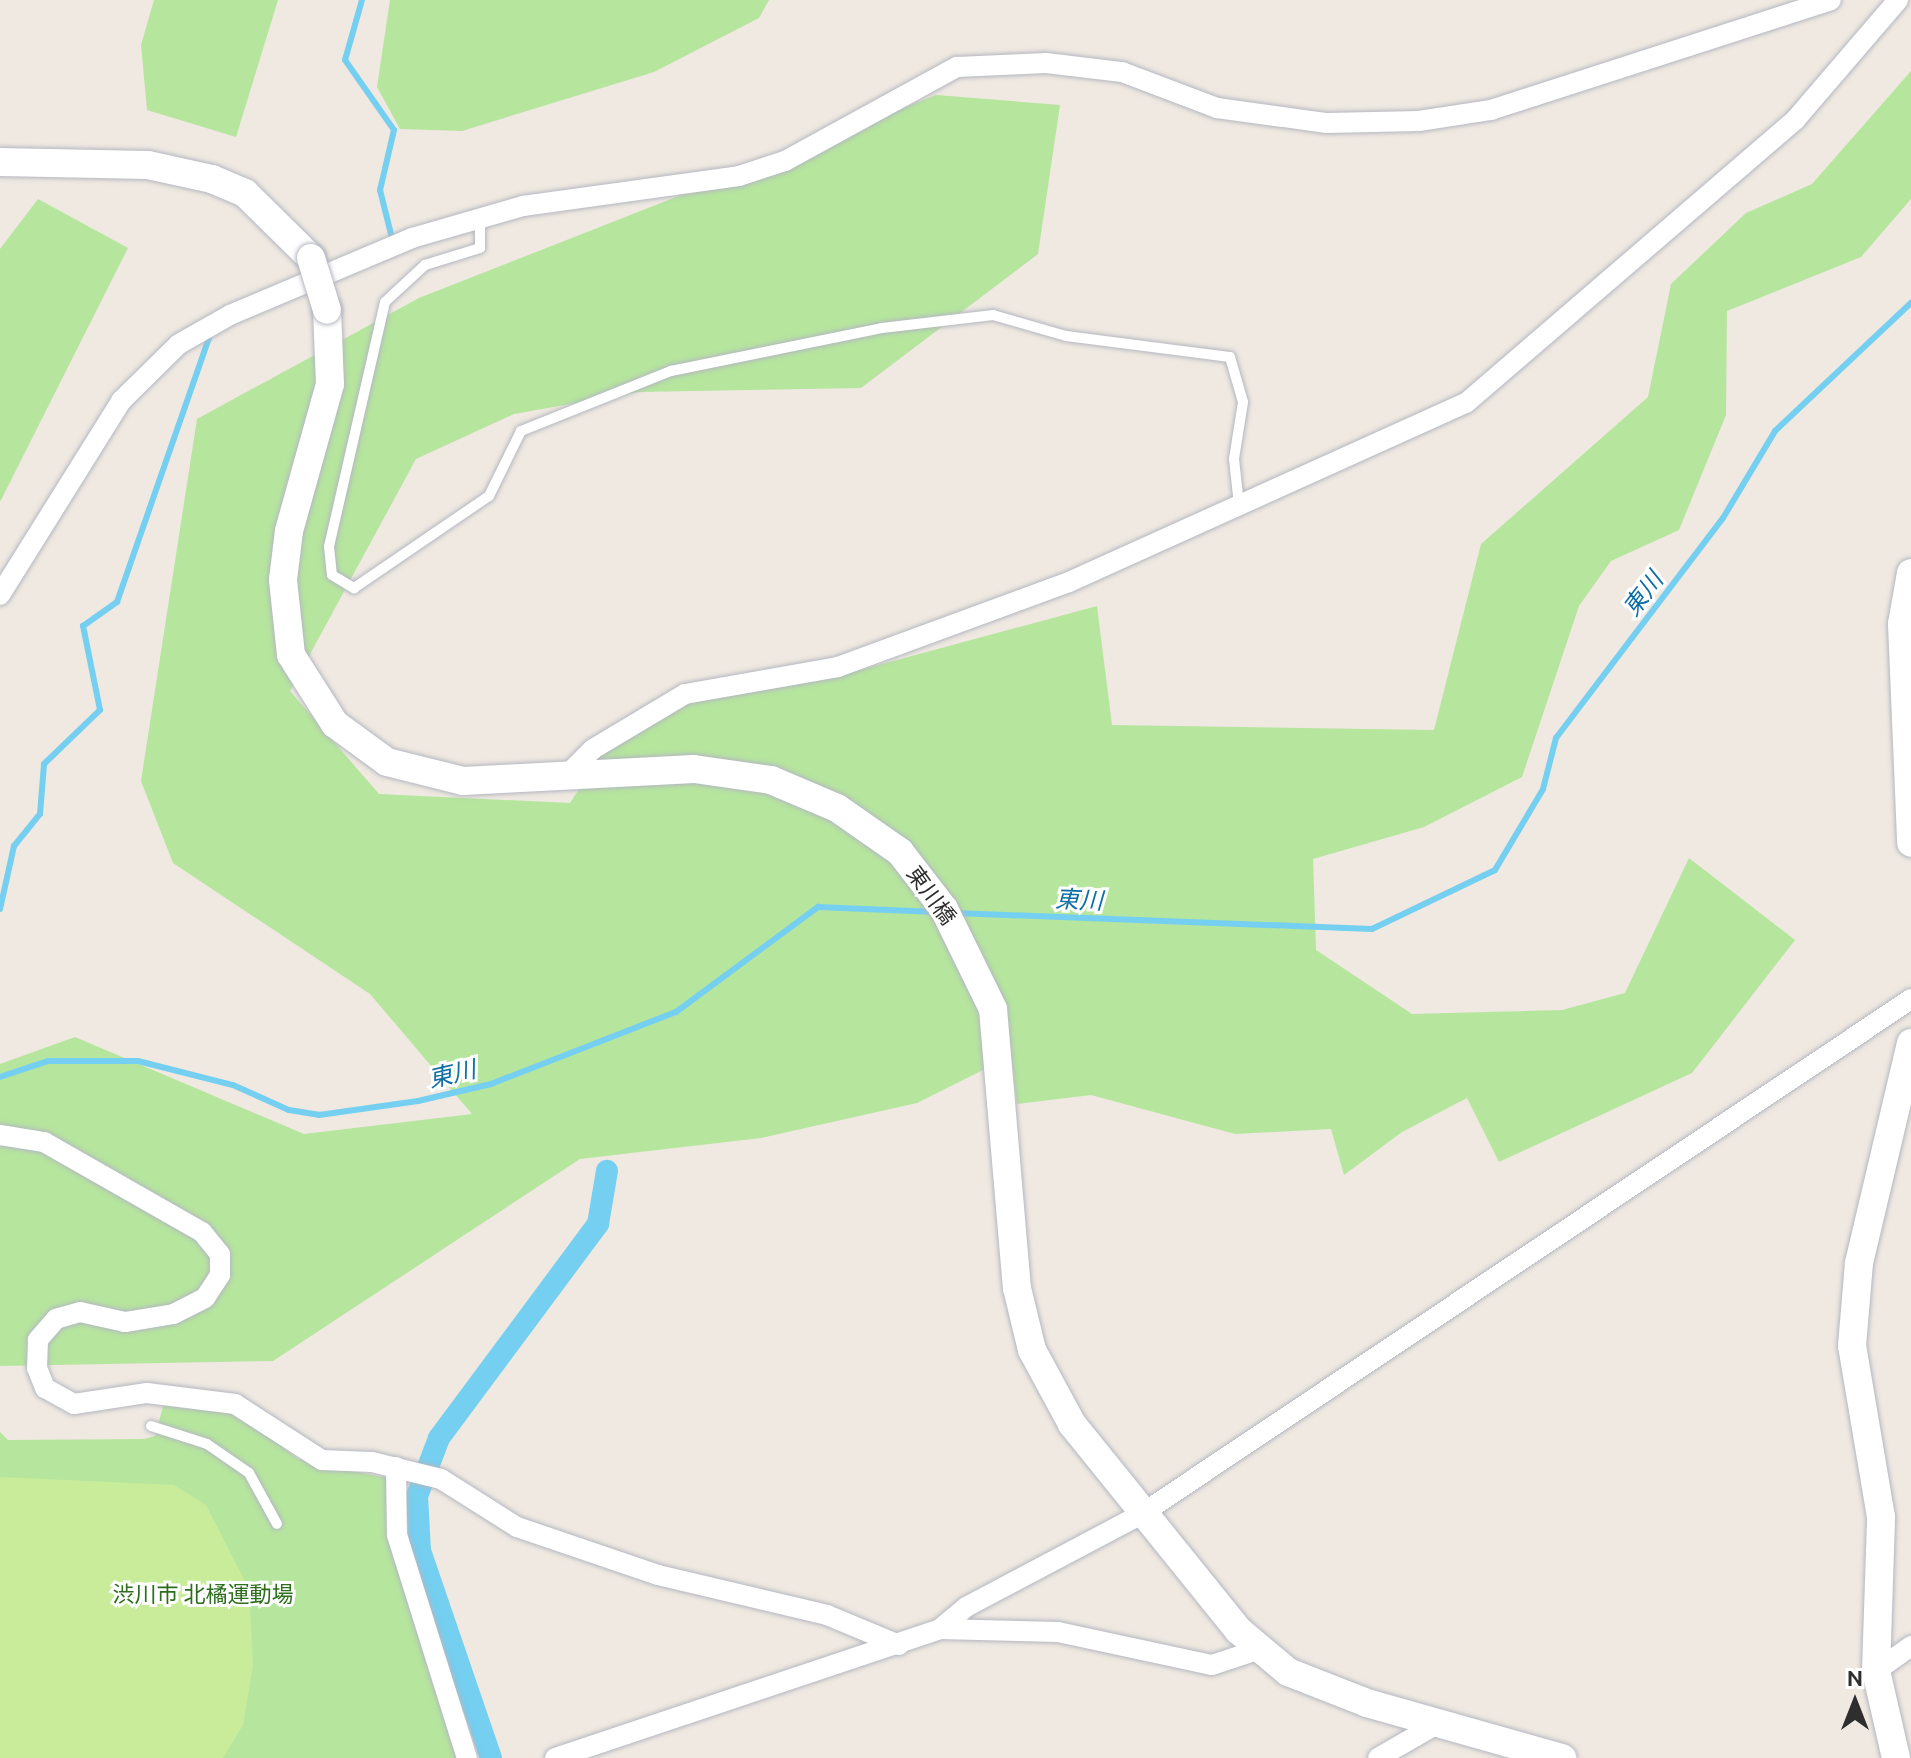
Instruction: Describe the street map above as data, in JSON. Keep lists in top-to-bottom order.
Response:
{
  "streets": {
    "street": ["東川橋"]
  },
  "water": ["東川"],
  "parks": ["渋川市 北橘運動場"],
  "north": "top"
}
